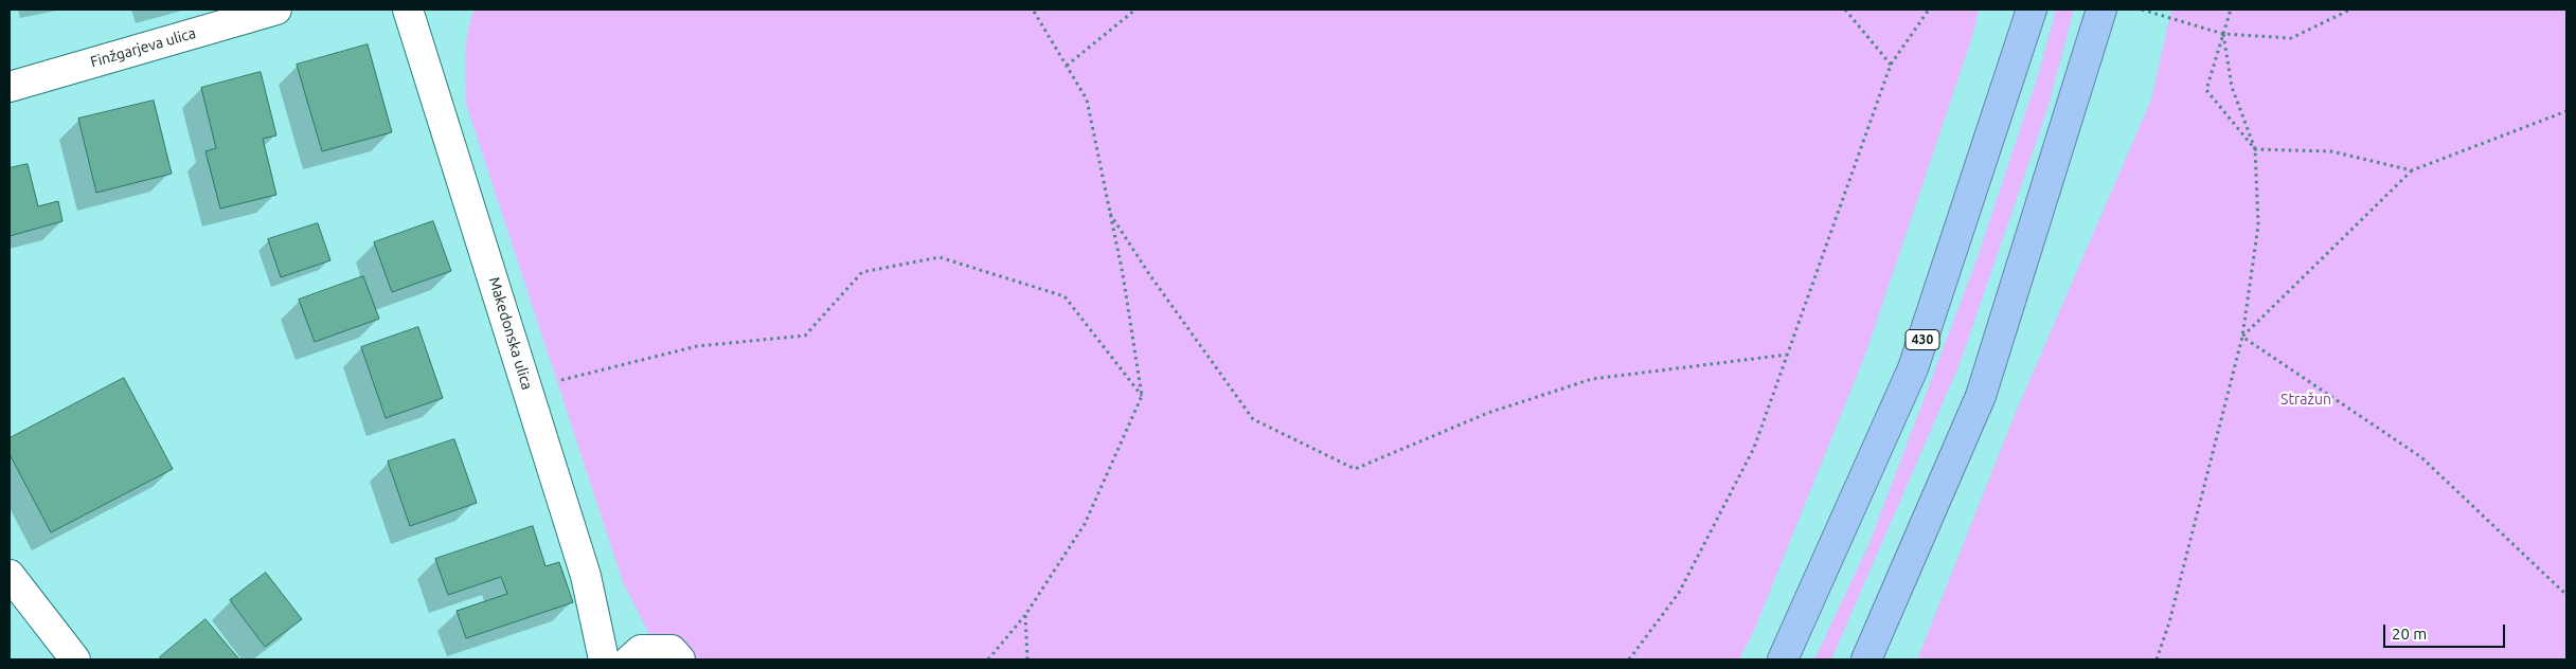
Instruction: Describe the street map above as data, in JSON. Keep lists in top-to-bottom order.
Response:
{
  "streets": {
    "highway": ["430"],
    "street": ["Finžgarjeva ulica", "Makedonska ulica"]
  },
  "parks": ["Stražun"],
  "scale_bar": "20 m"
}
